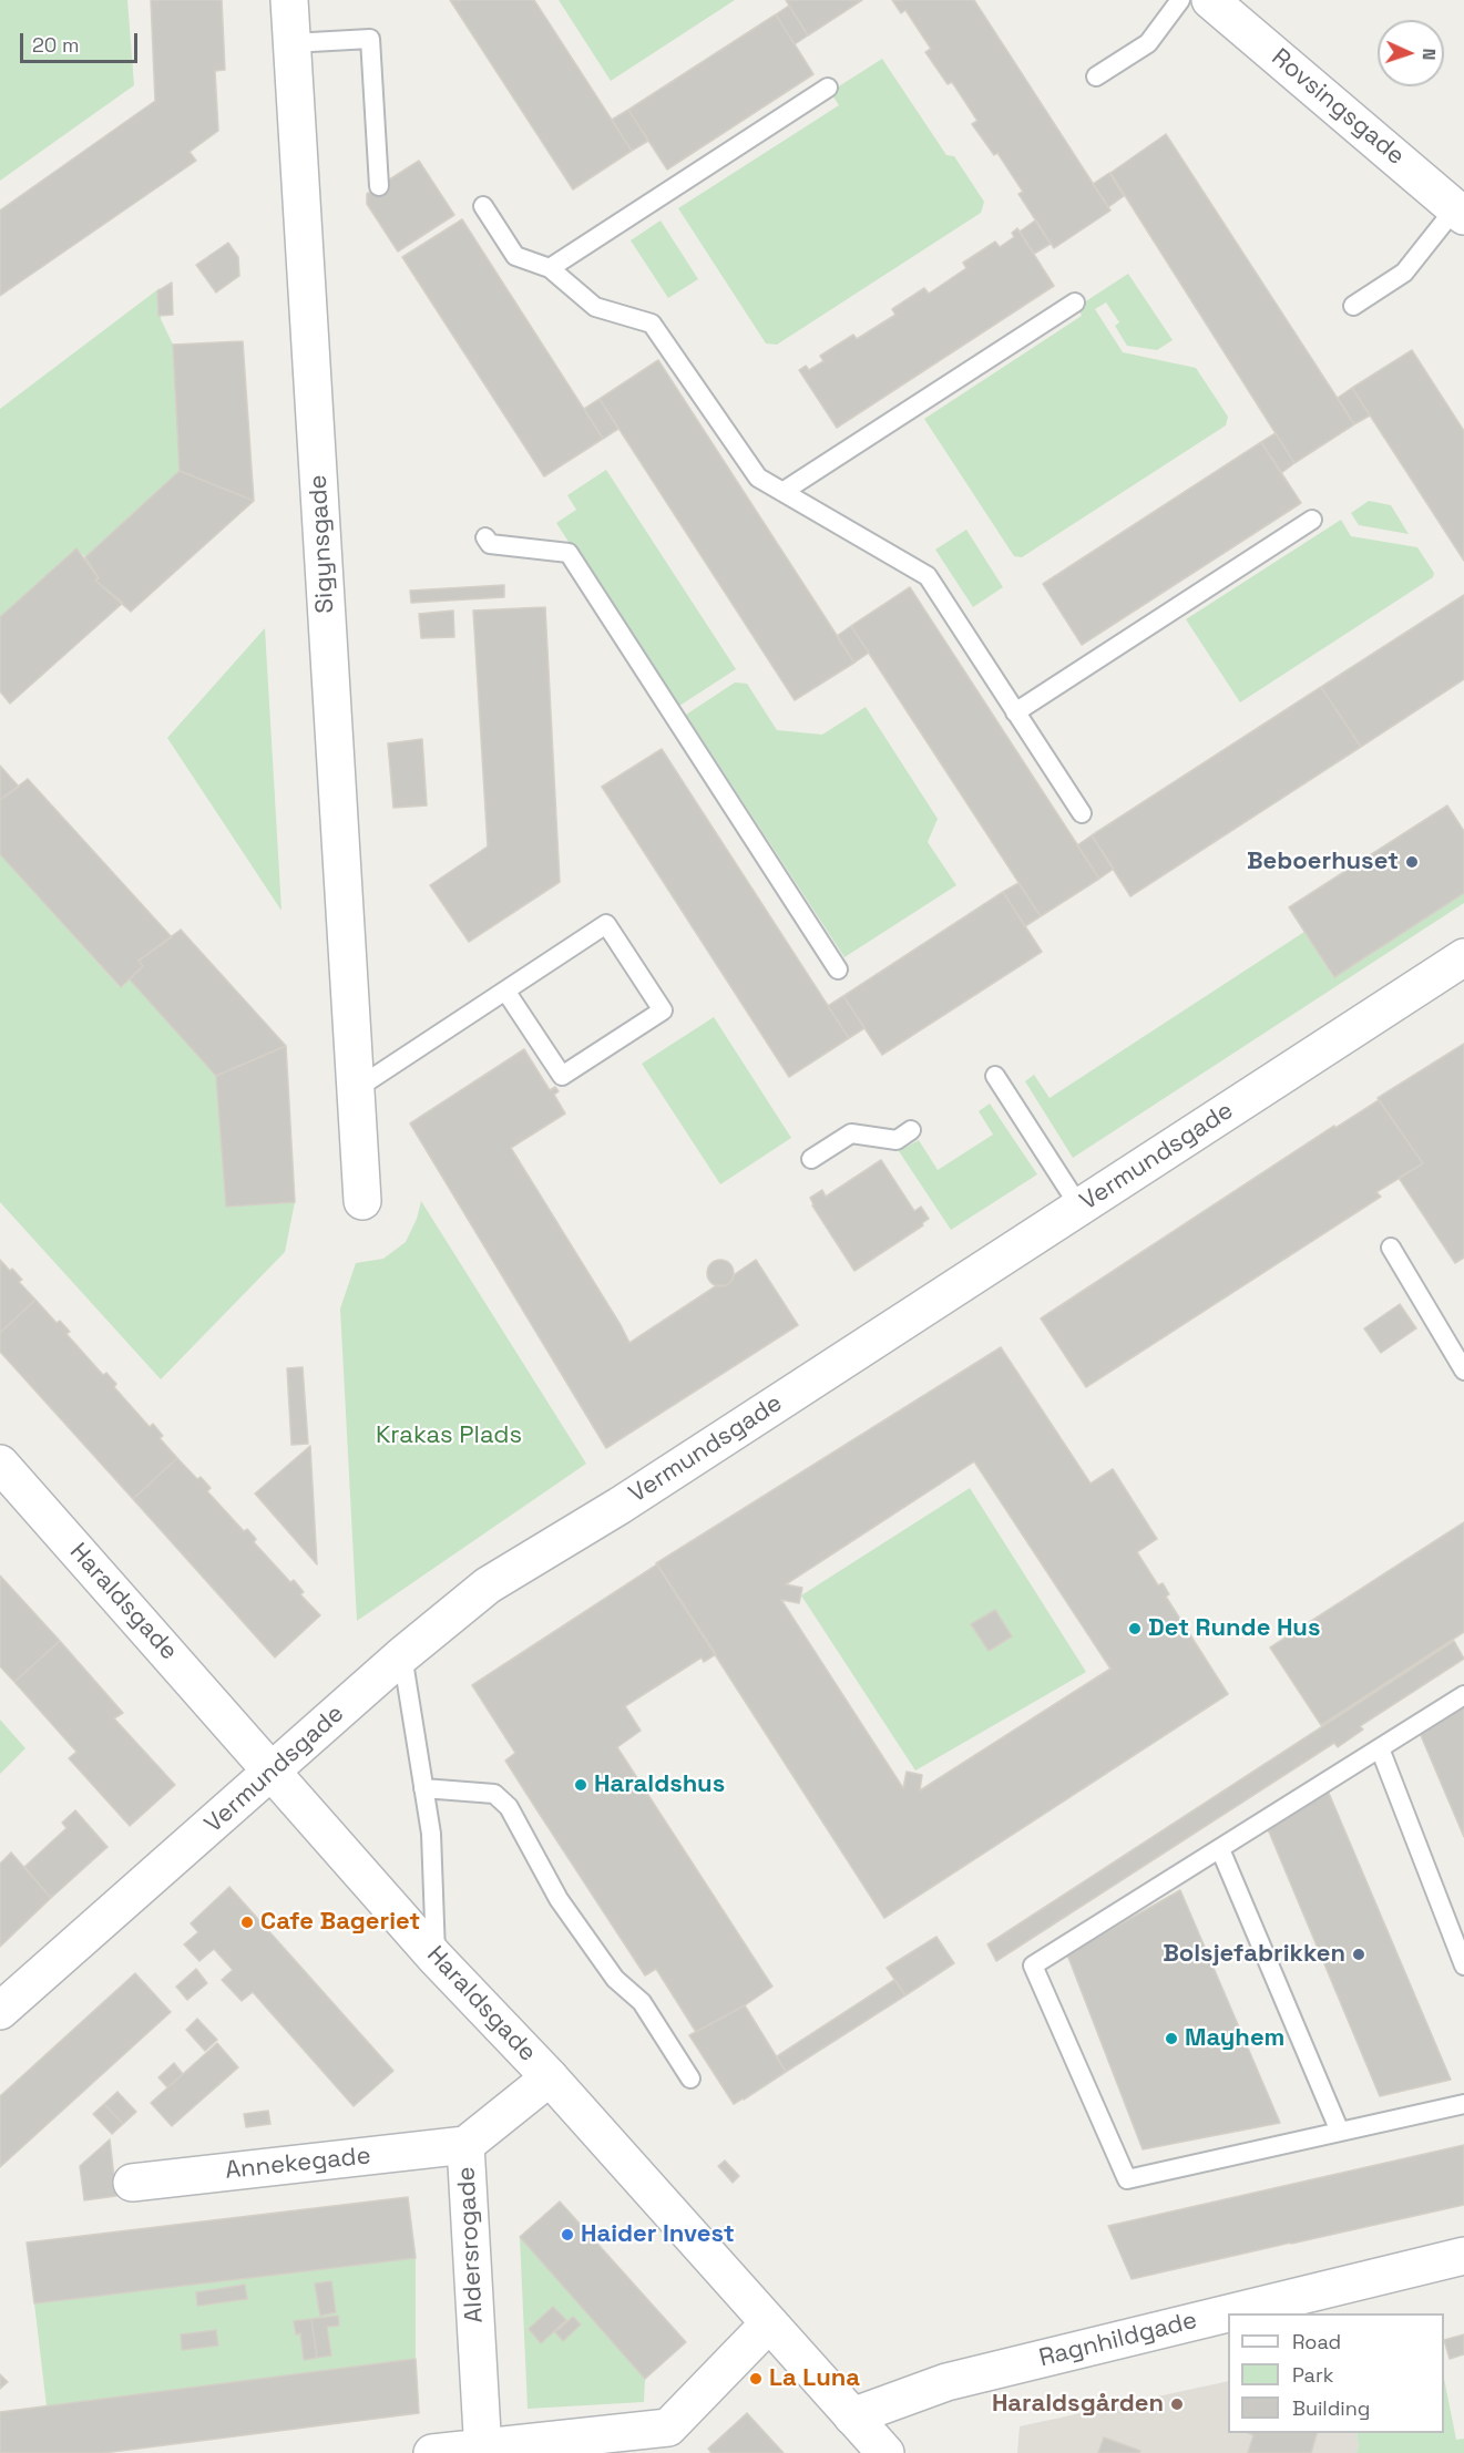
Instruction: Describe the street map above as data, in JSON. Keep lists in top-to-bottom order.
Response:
{
  "streets": {
    "street": [
      "Rovsingsgade",
      "Sigynsgade",
      "Vermundsgade",
      "Haraldsgade",
      "Annekegade",
      "Aldersrogade",
      "Ragnhildgade"
    ]
  },
  "crossings": [
    ["Vermundsgade", "Haraldsgade"],
    ["Haraldsgade", "Aldersrogade"],
    ["Haraldsgade", "Ragnhildgade"],
    ["Annekegade", "Aldersrogade"]
  ],
  "parks": ["Krakas Plads"],
  "places": [
    "Beboerhuset",
    "Det Runde Hus",
    "Haraldshus",
    "Cafe Bageriet",
    "Bolsjefabrikken",
    "Mayhem",
    "Haider Invest",
    "La Luna",
    "Haraldsgården"
  ],
  "legend": ["Road", "Park", "Building"],
  "scale_bar": "20 m",
  "north": "right"
}
